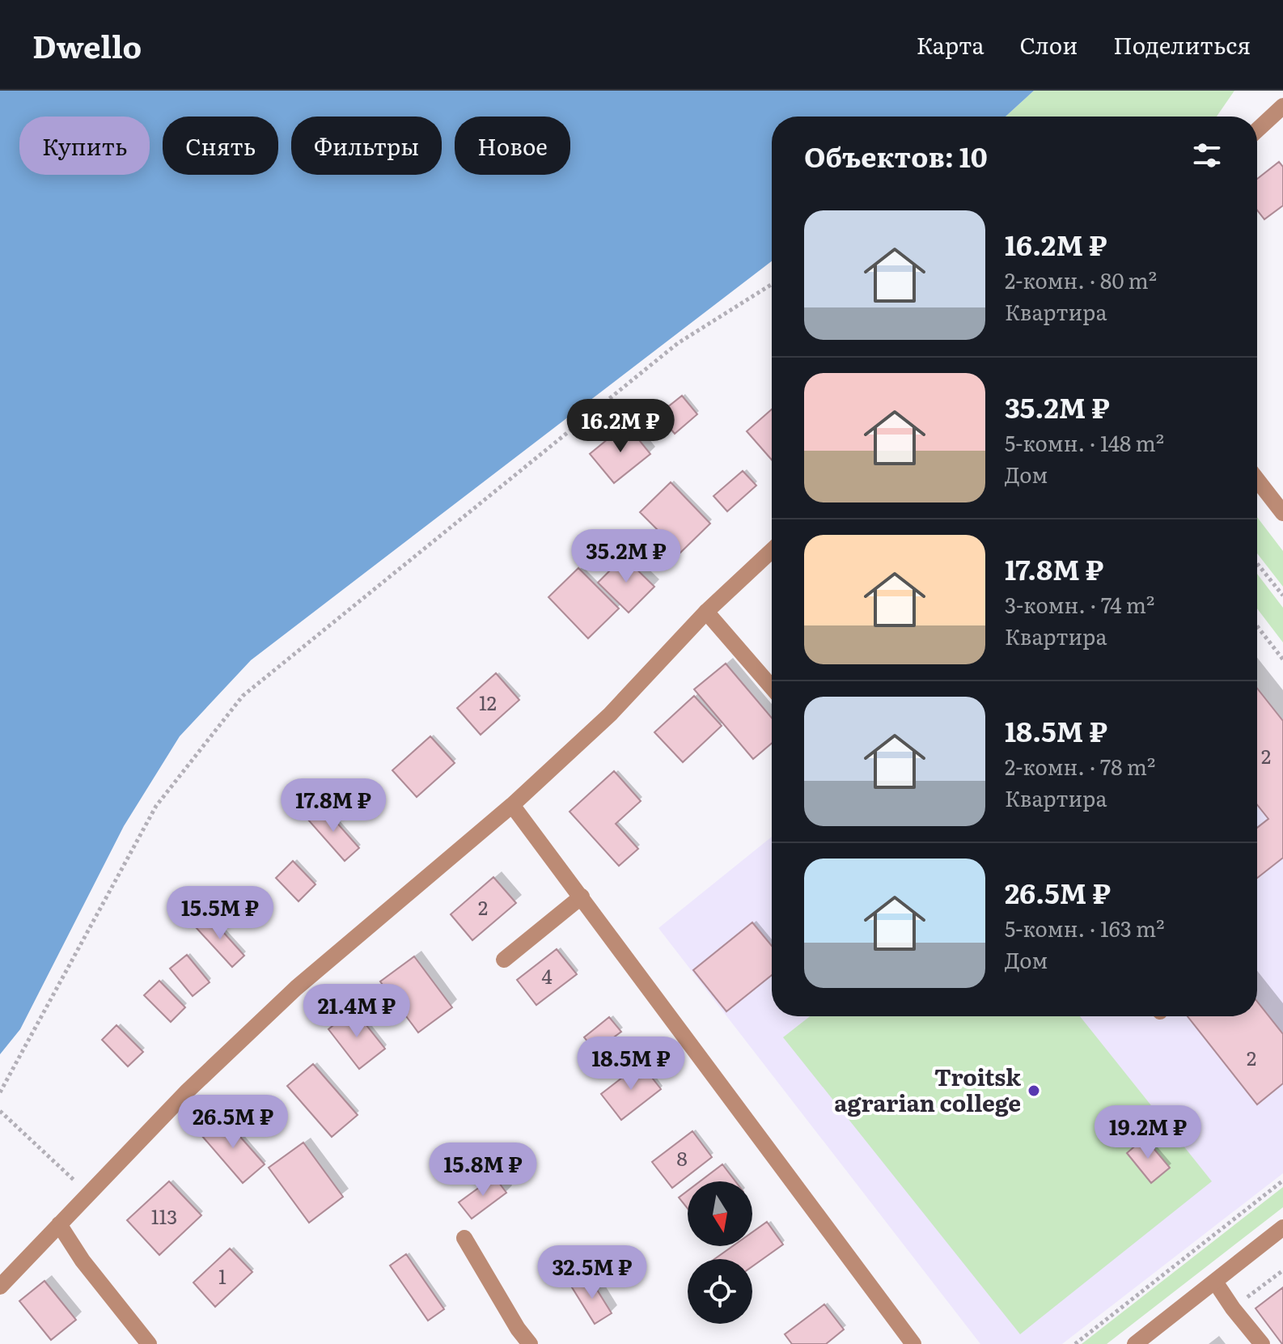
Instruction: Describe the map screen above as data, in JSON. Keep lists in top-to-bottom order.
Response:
{
  "places": ["Troitsk agrarian college"],
  "house_numbers": [
    "12",
    "2",
    "2",
    "4",
    "2",
    "8",
    "113",
    "1"
  ],
  "north": "bottom",
  "page": {
    "header": "Dwello",
    "nav": ["Карта", "Слои", "Поделиться"],
    "chip": [
      "Купить",
      "Снять",
      "Фильтры",
      "Новое"
    ],
    "heading": "Объектов: 10",
    "list": [
      {
        "name": "16.2M ₽",
        "note": "2-комн. · 80 m² · Квартира"
      },
      {
        "name": "35.2M ₽",
        "note": "5-комн. · 148 m² · Дом"
      },
      {
        "name": "17.8M ₽",
        "note": "3-комн. · 74 m² · Квартира"
      },
      {
        "name": "18.5M ₽",
        "note": "2-комн. · 78 m² · Квартира"
      },
      {
        "name": "26.5M ₽",
        "note": "5-комн. · 163 m² · Дом"
      }
    ],
    "price": [
      "16.2M ₽",
      "35.2M ₽",
      "17.8M ₽",
      "15.5M ₽",
      "21.4M ₽",
      "18.5M ₽",
      "26.5M ₽",
      "19.2M ₽",
      "15.8M ₽",
      "32.5M ₽"
    ]
  }
}
